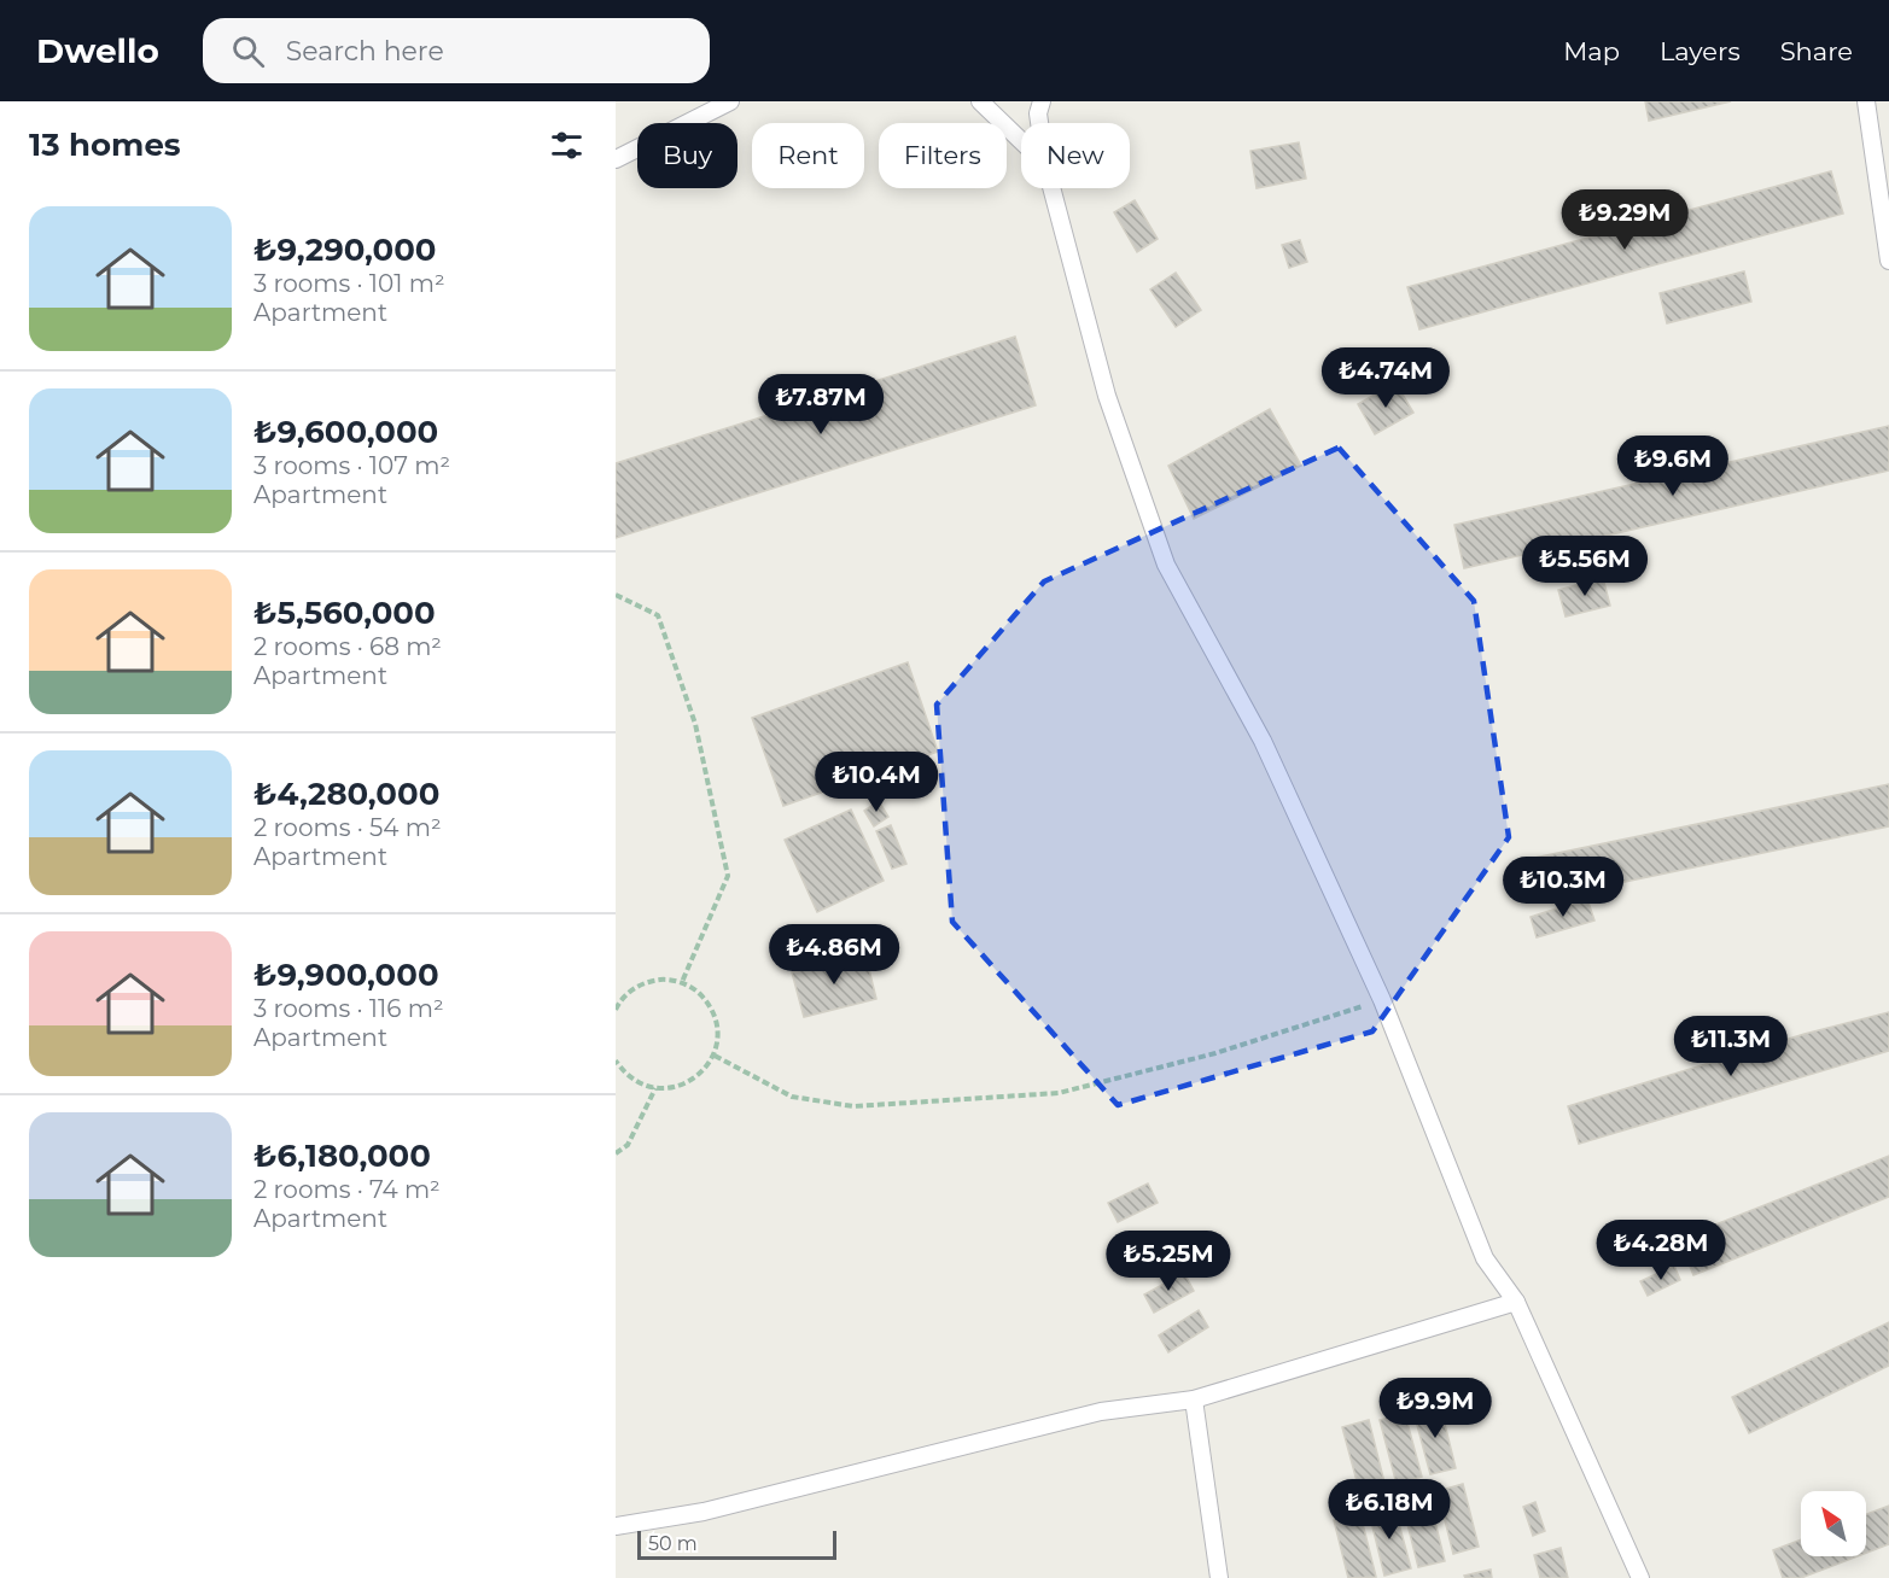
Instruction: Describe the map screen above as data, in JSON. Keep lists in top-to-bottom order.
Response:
{
  "scale_bar": "50 m",
  "north": "top left",
  "page": {
    "header": "Dwello",
    "search": "Search here",
    "nav": ["Map", "Layers", "Share"],
    "heading": "13 homes",
    "chip": [
      "Buy",
      "Rent",
      "Filters",
      "New"
    ],
    "list": [
      {
        "name": "₺9,290,000",
        "note": "3 rooms · 101 m² · Apartment"
      },
      {
        "name": "₺9,600,000",
        "note": "3 rooms · 107 m² · Apartment"
      },
      {
        "name": "₺5,560,000",
        "note": "2 rooms · 68 m² · Apartment"
      },
      {
        "name": "₺4,280,000",
        "note": "2 rooms · 54 m² · Apartment"
      },
      {
        "name": "₺9,900,000",
        "note": "3 rooms · 116 m² · Apartment"
      },
      {
        "name": "₺6,180,000",
        "note": "2 rooms · 74 m² · Apartment"
      }
    ],
    "price": [
      "₺9.29M",
      "₺4.74M",
      "₺7.87M",
      "₺9.6M",
      "₺5.56M",
      "₺10.4M",
      "₺10.3M",
      "₺4.86M",
      "₺11.3M",
      "₺4.28M",
      "₺5.25M",
      "₺9.9M",
      "₺6.18M"
    ],
    "scale": "50 m"
  }
}
